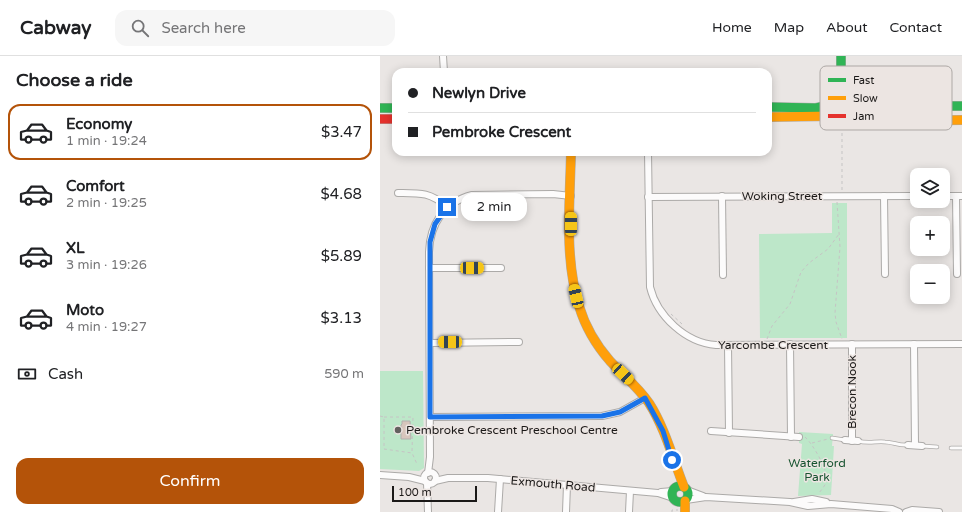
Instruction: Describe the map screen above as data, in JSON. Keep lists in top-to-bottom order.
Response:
{
  "streets": {
    "street": [
      "Woking Street",
      "Yarcombe Crescent",
      "Brecon Nook",
      "Exmouth Road"
    ]
  },
  "crossings": [
    ["Woking Street", "Yarcombe Crescent"],
    ["Yarcombe Crescent", "Brecon Nook"]
  ],
  "parks": ["Waterford Park"],
  "places": ["Pembroke Crescent Preschool Centre"],
  "legend": ["Fast", "Slow", "Jam"],
  "scale_bar": "100 m",
  "page": {
    "header": "Cabway",
    "search": "Search here",
    "nav": [
      "Home",
      "Map",
      "About",
      "Contact"
    ],
    "heading": "Choose a ride",
    "banner": ["Newlyn Drive", "Pembroke Crescent"],
    "list": [
      {
        "name": "Economy",
        "note": "1 min · 19:24",
        "value": "$3.47"
      },
      {
        "name": "Comfort",
        "note": "2 min · 19:25",
        "value": "$4.68"
      },
      {
        "name": "XL",
        "note": "3 min · 19:26",
        "value": "$5.89"
      },
      {
        "name": "Moto",
        "note": "4 min · 19:27",
        "value": "$3.13"
      }
    ],
    "map_buttons": ["+", "−"],
    "bubble": "2 min",
    "pay": ["Cash", "590 m"],
    "buttons": "Confirm",
    "scale": "100 m"
  }
}
